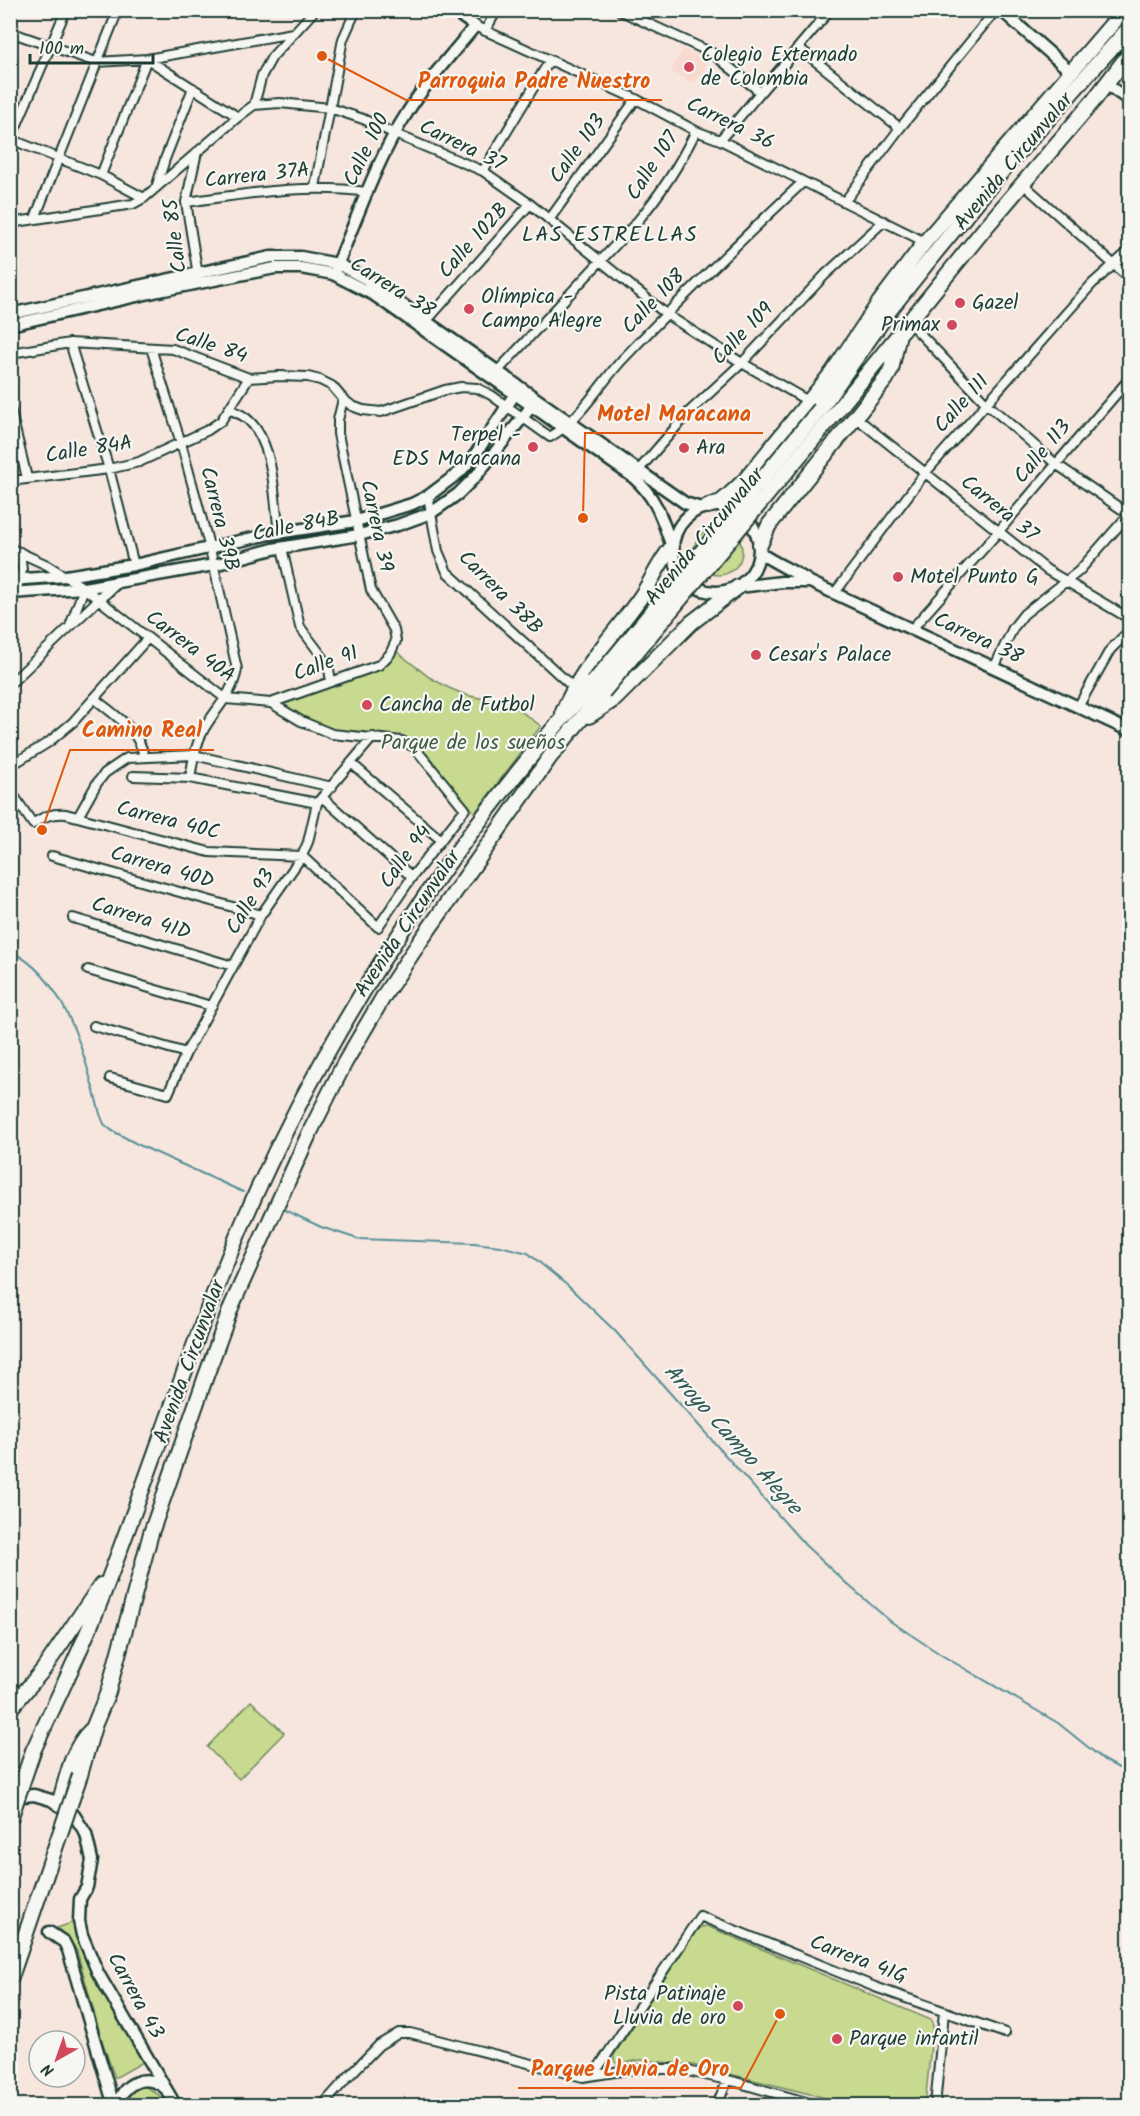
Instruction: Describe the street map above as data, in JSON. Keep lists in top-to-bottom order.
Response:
{
  "streets": {
    "highway": ["Avenida Circunvalar"],
    "street": [
      "Carrera 36",
      "Carrera 37",
      "Calle 103",
      "Calle 100",
      "Calle 107",
      "Carrera 37A",
      "Calle 85",
      "Calle 102B",
      "Carrera 38",
      "Calle 108",
      "Calle 109",
      "Calle 84",
      "Calle 111",
      "Calle 84A",
      "Calle 113",
      "Carrera 39B",
      "Carrera 39",
      "Calle 84B",
      "Carrera 38B",
      "Carrera 40A",
      "Calle 91",
      "Carrera 40C",
      "Calle 94",
      "Carrera 40D",
      "Calle 93",
      "Carrera 41D",
      "Carrera 41G",
      "Carrera 43"
    ]
  },
  "crossings": [
    ["Carrera 36", "Calle 103"],
    ["Carrera 36", "Calle 100"],
    ["Carrera 36", "Calle 107"],
    ["Carrera 36", "Calle 108"],
    ["Carrera 36", "Calle 109"],
    ["Carrera 37", "Calle 103"],
    ["Carrera 37", "Calle 100"],
    ["Carrera 37", "Avenida Circunvalar"],
    ["Carrera 37", "Calle 107"],
    ["Carrera 37", "Calle 102B"],
    ["Carrera 37", "Calle 108"],
    ["Carrera 37", "Calle 109"],
    ["Carrera 37", "Calle 111"],
    ["Carrera 37", "Calle 113"],
    ["Calle 100", "Carrera 37A"],
    ["Calle 100", "Carrera 38"],
    ["Avenida Circunvalar", "Carrera 38B"],
    ["Calle 107", "Carrera 38"],
    ["Carrera 37A", "Calle 85"],
    ["Calle 85", "Carrera 38"],
    ["Calle 102B", "Carrera 38"],
    ["Carrera 38", "Calle 108"],
    ["Carrera 38", "Calle 109"],
    ["Carrera 38", "Calle 84"],
    ["Carrera 38", "Calle 111"],
    ["Carrera 38", "Calle 113"],
    ["Carrera 38", "Calle 84B"],
    ["Calle 108", "Calle 84"],
    ["Calle 84", "Calle 84A"],
    ["Calle 84", "Carrera 39B"],
    ["Calle 84", "Carrera 39"],
    ["Calle 84", "Calle 84B"],
    ["Calle 84A", "Carrera 39B"],
    ["Carrera 39B", "Calle 84B"],
    ["Carrera 39B", "Carrera 40A"],
    ["Carrera 39", "Calle 84B"],
    ["Carrera 39", "Calle 91"],
    ["Calle 84B", "Carrera 38B"],
    ["Calle 84B", "Carrera 40A"],
    ["Carrera 40A", "Calle 91"],
    ["Carrera 40A", "Calle 94"],
    ["Carrera 40A", "Calle 93"],
    ["Carrera 40C", "Calle 94"],
    ["Carrera 40C", "Calle 93"],
    ["Calle 94", "Calle 93"],
    ["Carrera 40D", "Calle 93"],
    ["Calle 93", "Carrera 41D"]
  ],
  "districts": ["LAS ESTRELLAS"],
  "water": ["Arroyo Campo Alegre"],
  "parks": ["Parque de los sueños"],
  "places": [
    "Parroquia Padre Nuestro",
    "Colegio Externado de Colombia",
    "Gazel",
    "Olímpica - Campo Alegre",
    "Primax",
    "Terpel - EDS Maracana",
    "Ara",
    "Motel Maracana",
    "Motel Punto G",
    "Cesar's Palace",
    "Cancha de Futbol",
    "Camino Real",
    "Pista Patinaje Lluvia de oro",
    "Parque Lluvia de Oro",
    "Parque infantil"
  ],
  "scale_bar": "100 m",
  "north": "bottom left"
}
